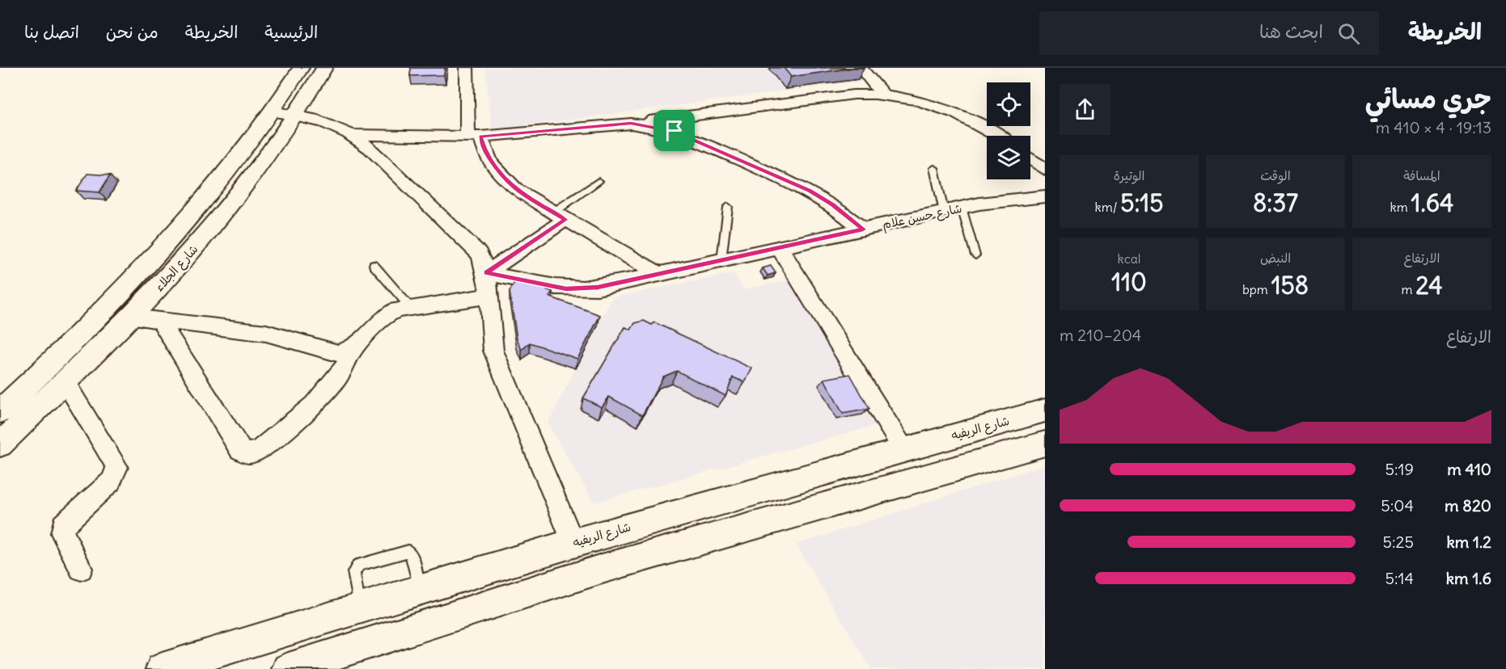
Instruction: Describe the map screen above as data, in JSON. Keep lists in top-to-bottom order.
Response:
{
  "streets": {
    "street": ["شارع حسن علام", "شارع الجلاء", "شارع الريفيه"]
  },
  "page": {
    "header": "الخريطة",
    "search": "ابحث هنا",
    "nav": [
      "الرئيسية",
      "الخريطة",
      "من نحن",
      "اتصل بنا"
    ],
    "heading": ["جري مسائي", "19:13 · 4 × 410 m"],
    "stats": [
      ["المسافة", "1.64 km"],
      ["الوقت", "8:37"],
      ["الوتيرة", "5:15 /km"],
      ["الارتفاع", "24 m"],
      ["النبض", "158 bpm"],
      ["kcal", "110"]
    ],
    "chart": ["الارتفاع", "204–210 m"],
    "list": [
      {
        "name": "410 m",
        "note": "5:19"
      },
      {
        "name": "820 m",
        "note": "5:04"
      },
      {
        "name": "1.2 km",
        "note": "5:25"
      },
      {
        "name": "1.6 km",
        "note": "5:14"
      }
    ]
  }
}
